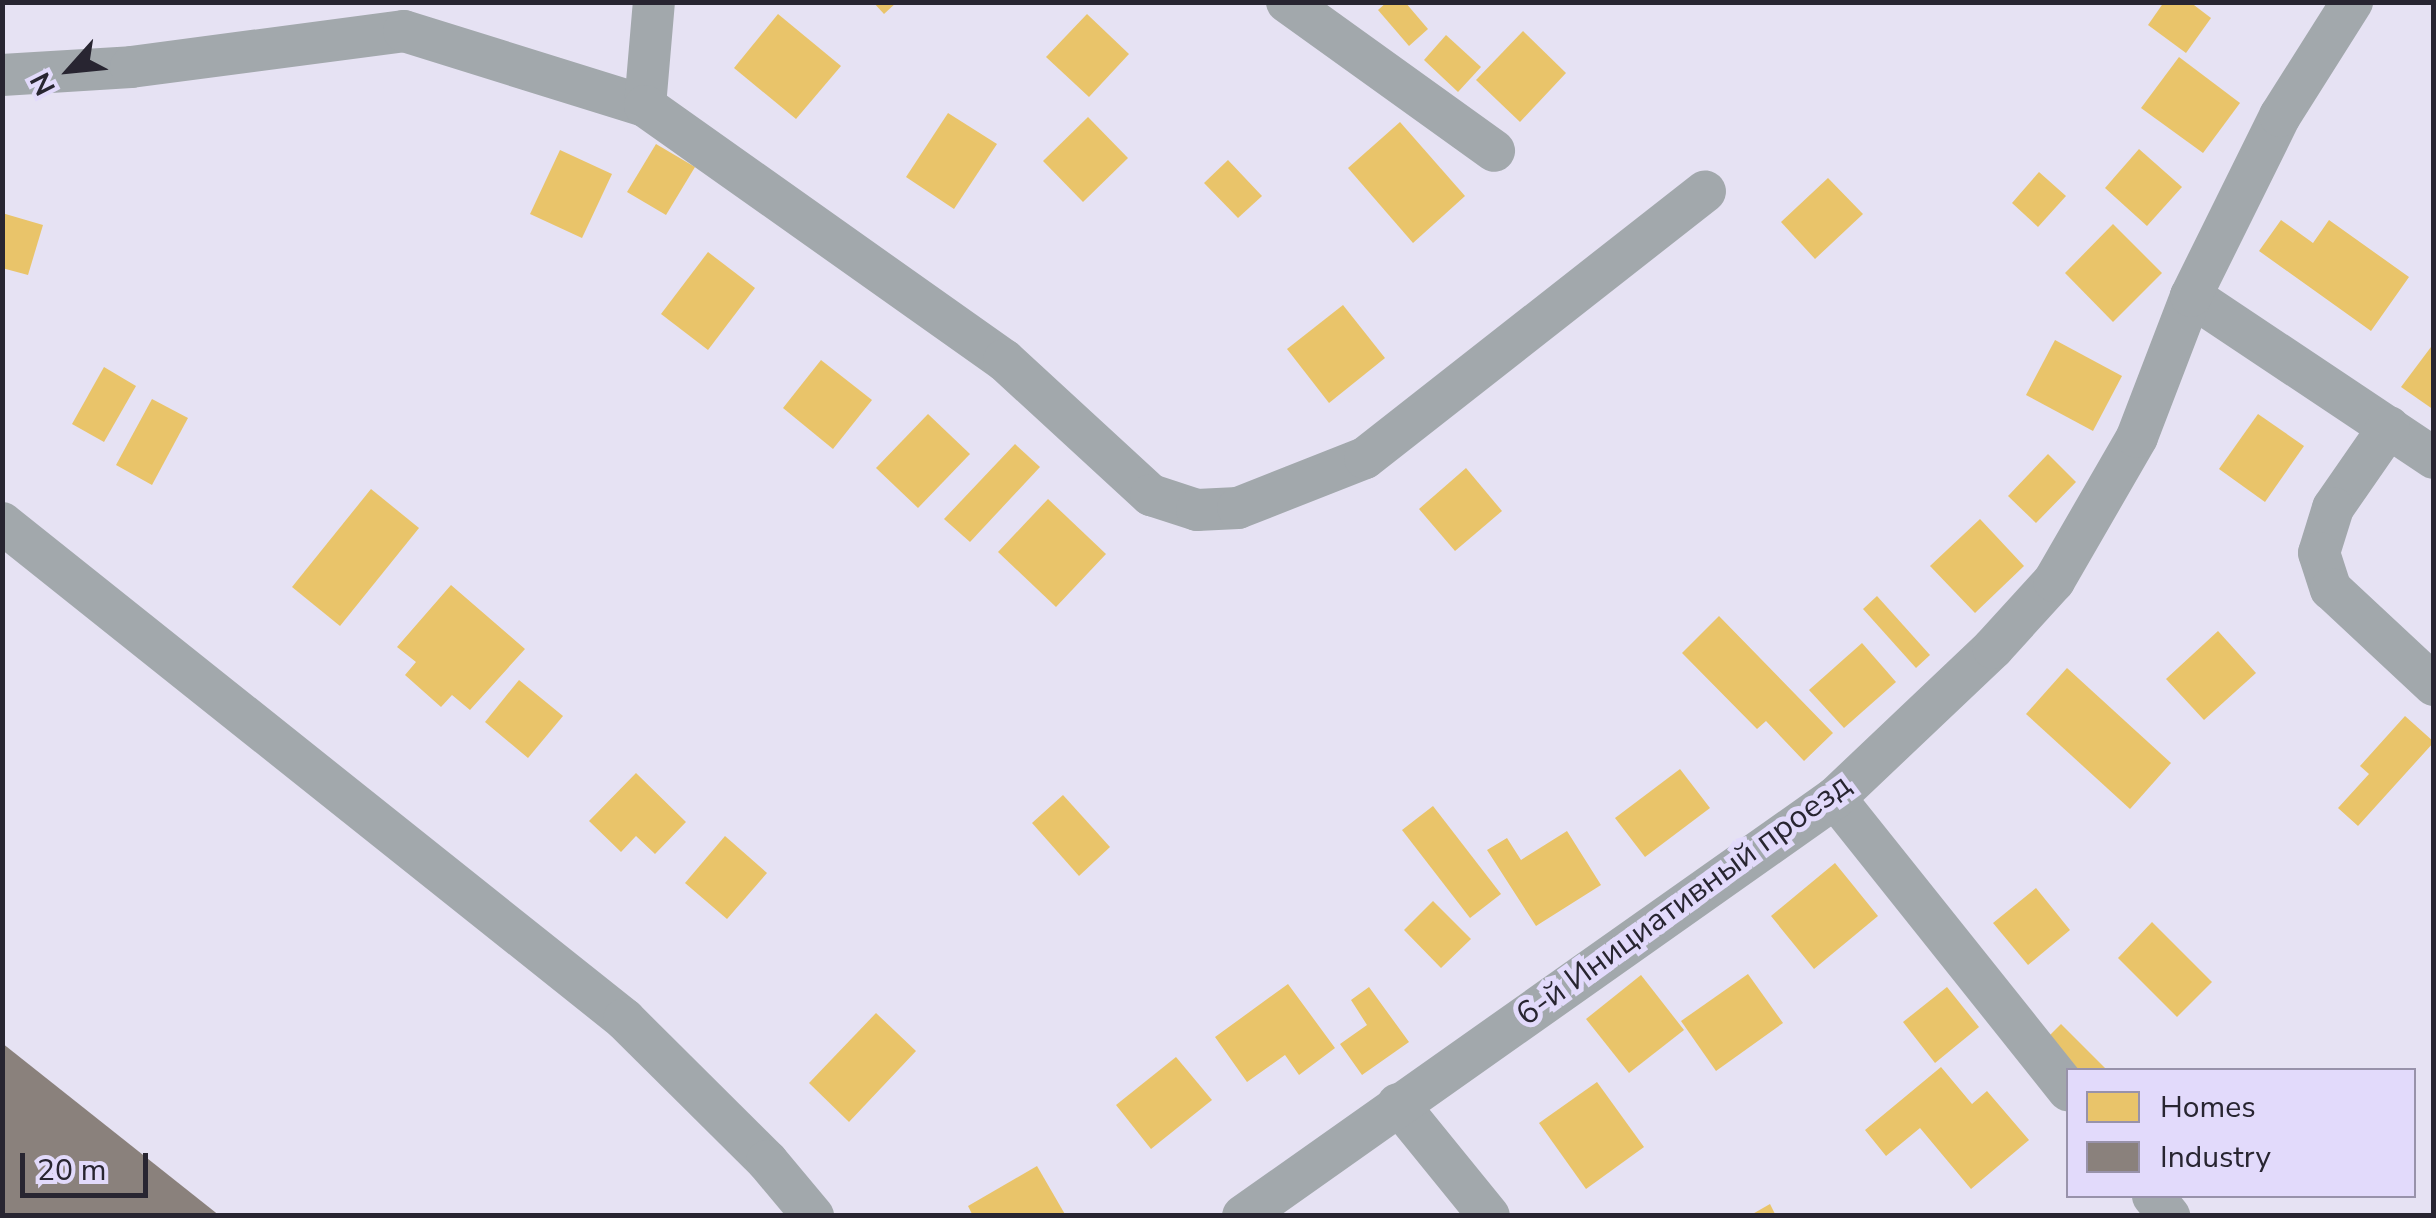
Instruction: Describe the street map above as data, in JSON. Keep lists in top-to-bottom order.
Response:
{
  "streets": {
    "street": ["6-й Инициативный проезд"]
  },
  "legend": ["Homes", "Industry"],
  "scale_bar": "20 m",
  "north": "bottom left"
}
